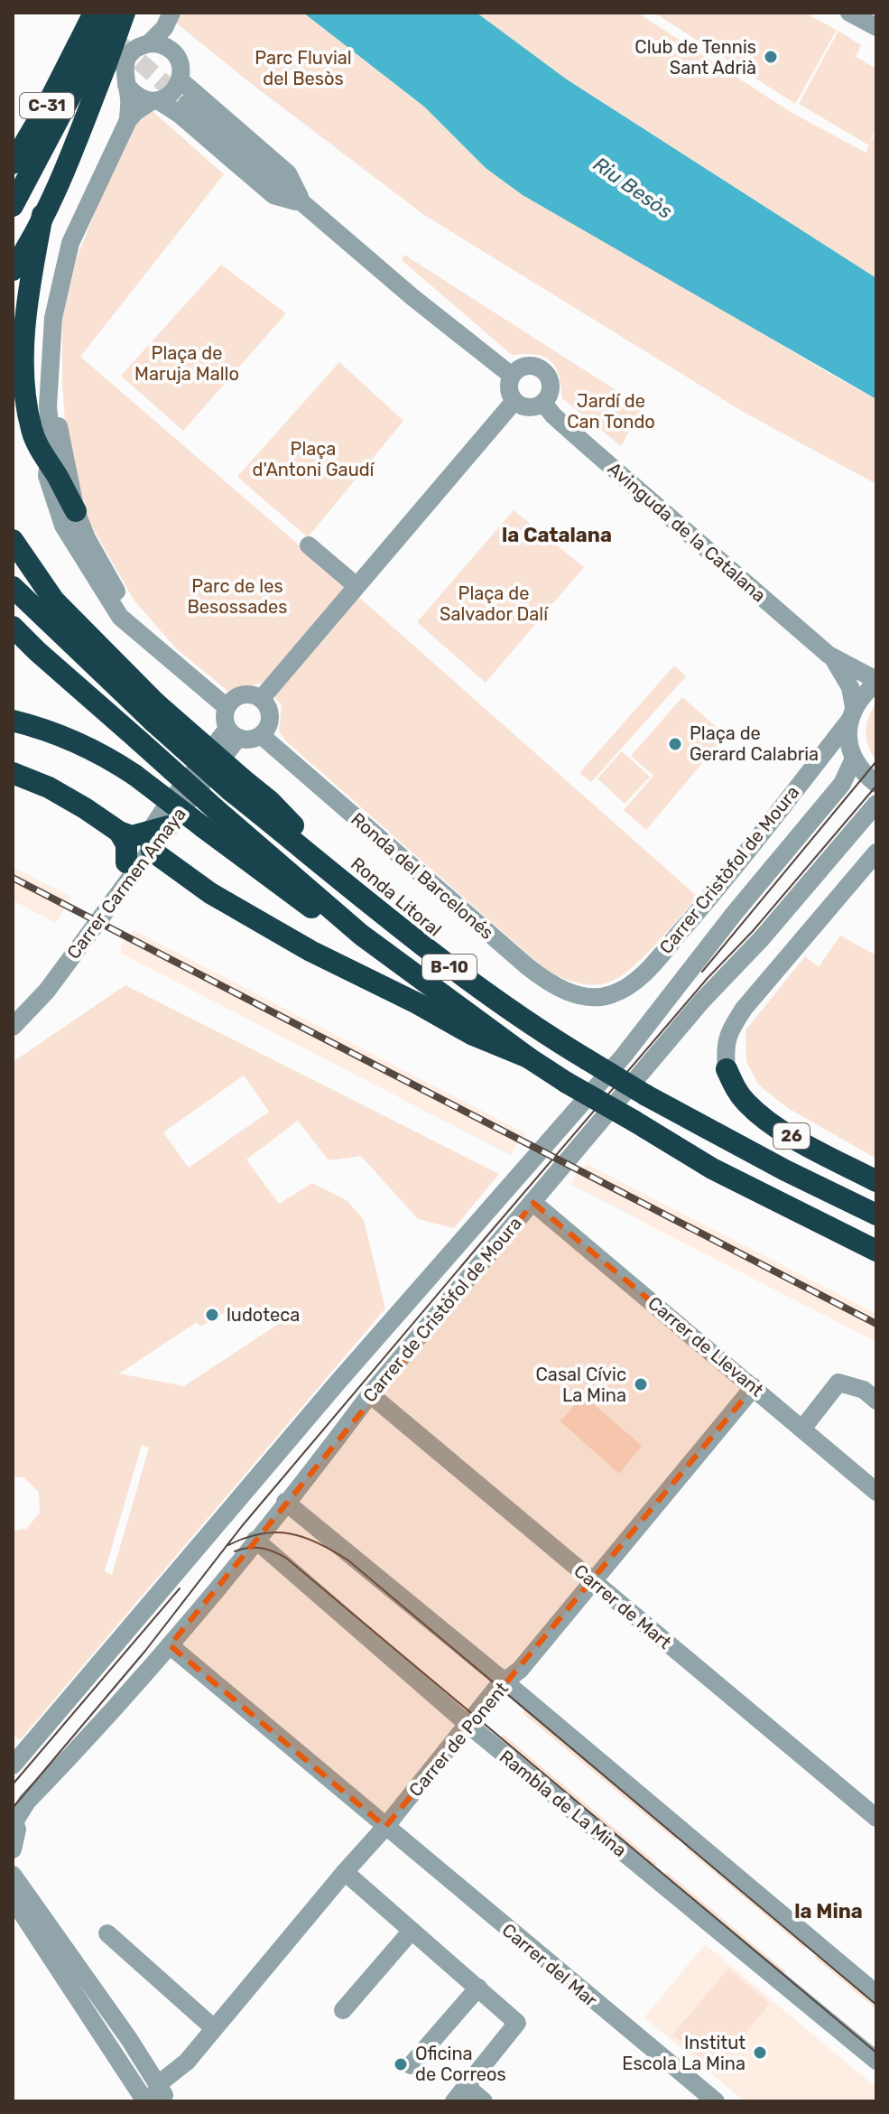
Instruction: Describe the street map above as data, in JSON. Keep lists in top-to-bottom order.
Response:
{
  "streets": {
    "highway": [
      "C-31",
      "Ronda Litoral",
      "B-10",
      "26"
    ],
    "street": [
      "Avinguda de la Catalana",
      "Carrer Cristòfol de Moura",
      "Ronda del Barcelonés",
      "Carrer Carmen Amaya",
      "Carrer de Cristòfol de Moura",
      "Carrer de Llevant",
      "Carrer de Mart",
      "Carrer de Ponent",
      "Rambla de La Mina",
      "Carrer del Mar"
    ]
  },
  "crossings": [
    ["Avinguda de la Catalana", "Carrer Cristòfol de Moura"],
    ["Avinguda de la Catalana", "Carrer de Cristòfol de Moura"],
    ["Carrer Cristòfol de Moura", "Ronda del Barcelonés"],
    ["Ronda del Barcelonés", "Carrer Carmen Amaya"],
    ["Carrer de Cristòfol de Moura", "Carrer de Llevant"],
    ["Carrer de Cristòfol de Moura", "Carrer de Mart"],
    ["Carrer de Cristòfol de Moura", "Rambla de La Mina"],
    ["Carrer de Cristòfol de Moura", "Carrer del Mar"],
    ["Carrer de Llevant", "Carrer de Ponent"],
    ["Carrer de Mart", "Carrer de Ponent"],
    ["Carrer de Ponent", "Rambla de La Mina"],
    ["Carrer de Ponent", "Carrer del Mar"]
  ],
  "districts": ["la Catalana", "la Mina"],
  "water": ["Riu Besòs"],
  "parks": [
    "Parc Fluvial del Besòs",
    "Plaça de Maruja Mallo",
    "Jardí de Can Tondo",
    "Plaça d'Antoni Gaudí",
    "Parc de les Besossades",
    "Plaça de Salvador Dalí"
  ],
  "places": [
    "Club de Tennis Sant Adrià",
    "Plaça de Gerard Calabria",
    "ludoteca",
    "Casal Cívic La Mina",
    "Institut Escola La Mina",
    "Oficina de Correos"
  ]
}
